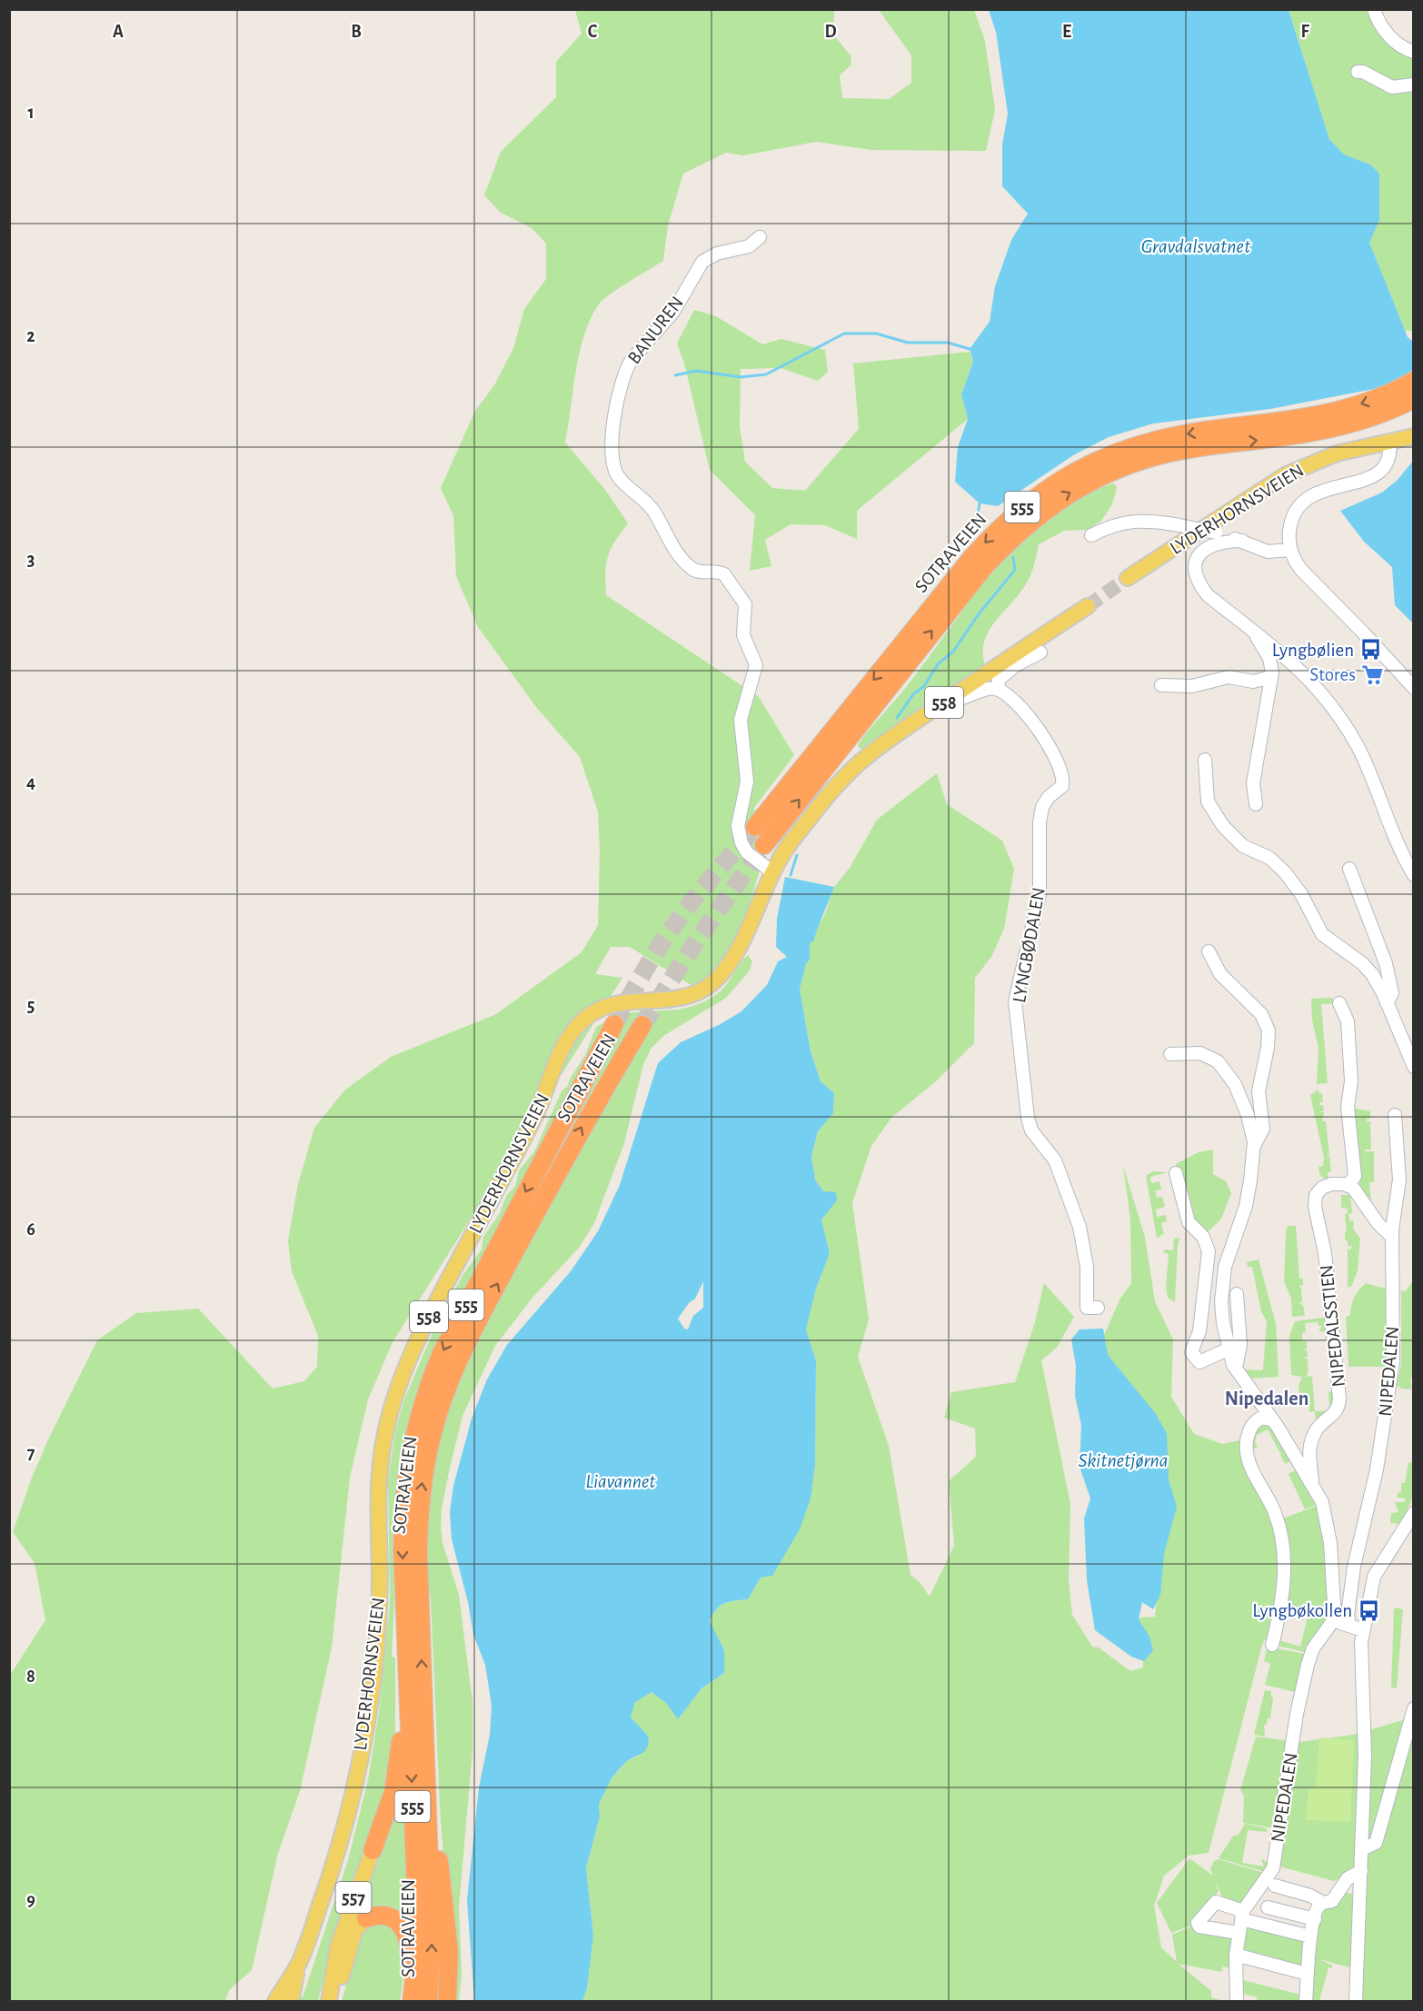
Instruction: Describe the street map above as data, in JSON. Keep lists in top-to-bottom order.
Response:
{
  "streets": {
    "highway": ["555", "SOTRAVEIEN"],
    "main road": ["LYDERHORNSVEIEN", "558", "557"],
    "street": [
      "BANUREN",
      "LYNGBØDALEN",
      "NIPEDALSSTIEN",
      "NIPEDALEN"
    ]
  },
  "crossings": [
    ["BANUREN", "LYDERHORNSVEIEN"],
    ["555", "SOTRAVEIEN"],
    ["555", "557"]
  ],
  "districts": ["Nipedalen"],
  "water": ["Gravdalsvatnet", "Skitnetjørna", "Liavannet"],
  "places": {
    "bus stop": ["Lyngbølien", "Lyngbøkollen"],
    "supermarket": ["Stores"]
  },
  "grid": {
    "columns": [
      "A",
      "B",
      "C",
      "D",
      "E",
      "F"
    ],
    "rows": [
      "1",
      "2",
      "3",
      "4",
      "5",
      "6",
      "7",
      "8",
      "9"
    ]
  }
}
